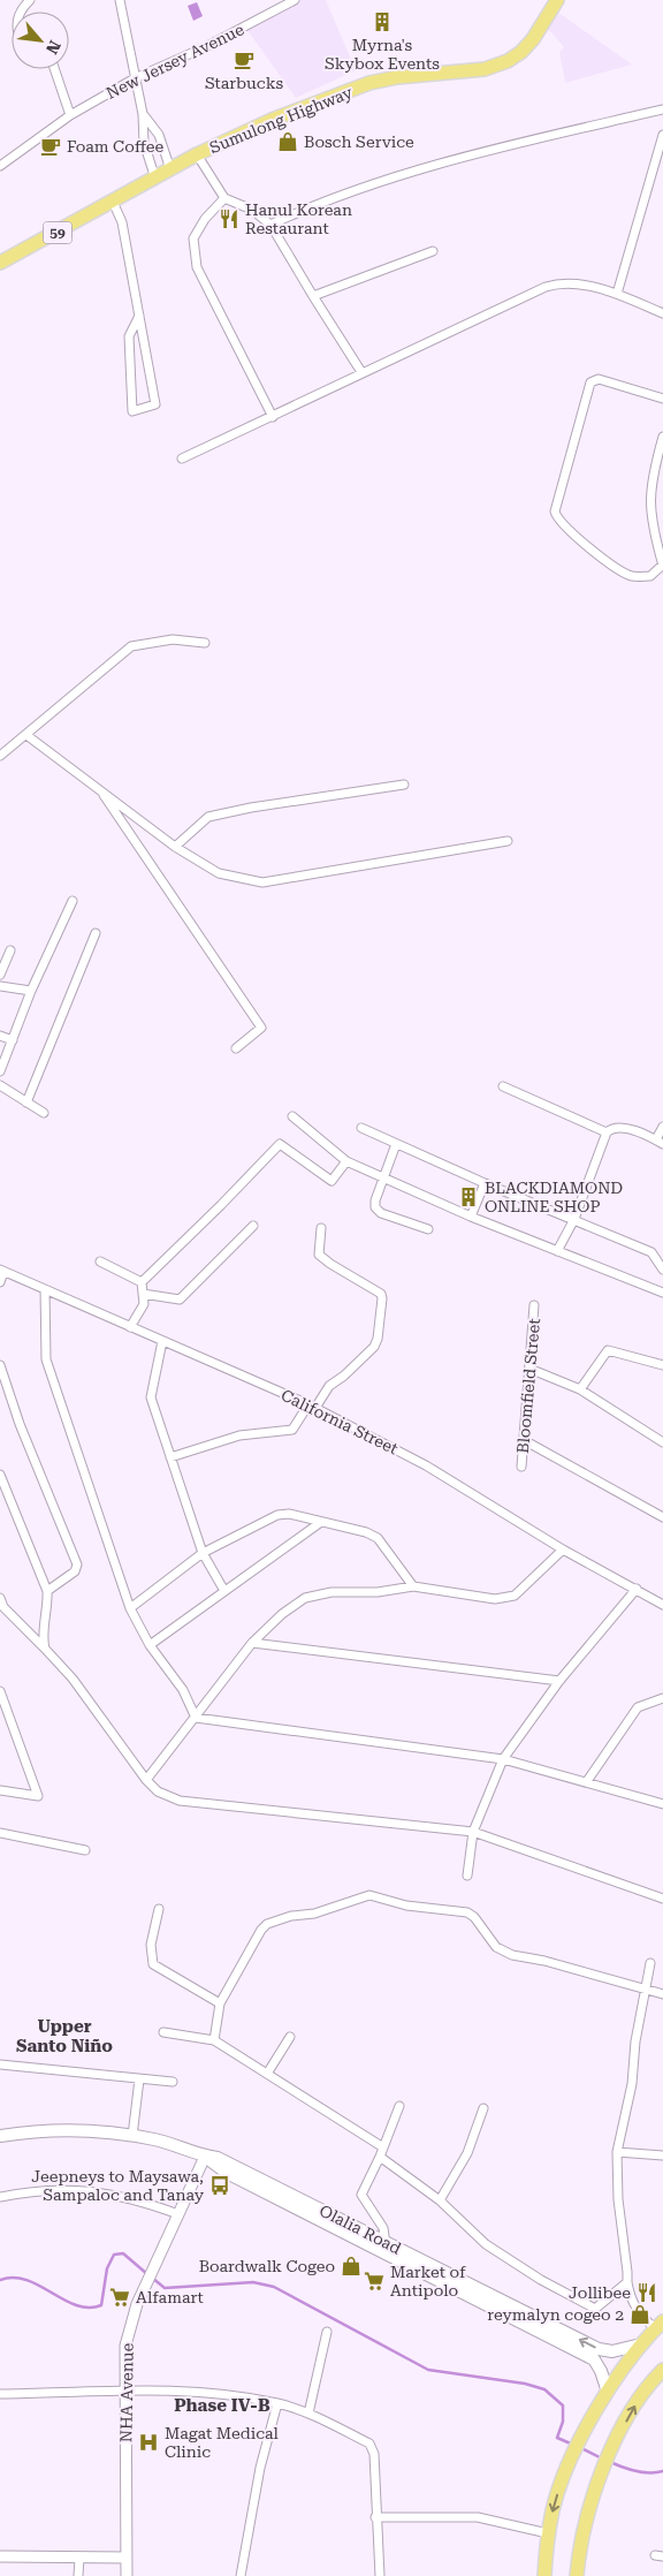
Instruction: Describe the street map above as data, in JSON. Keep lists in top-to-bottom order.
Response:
{
  "streets": {
    "main road": ["Sumulong Highway", "59", "Olalia Road"],
    "street": [
      "New Jersey Avenue",
      "Bloomfield Street",
      "California Street",
      "NHA Avenue"
    ]
  },
  "crossings": [
    ["Olalia Road", "NHA Avenue"]
  ],
  "districts": ["Upper Santo Niño", "Phase IV-B"],
  "places": {
    "building": ["Myrna's Skybox Events", "BLACKDIAMOND ONLINE SHOP"],
    "cafe": ["Starbucks", "Foam Coffee"],
    "shop": ["Bosch Service", "Boardwalk Cogeo", "reymalyn cogeo 2"],
    "restaurant": ["Hanul Korean Restaurant", "Jollibee"],
    "bus stop": ["Jeepneys to Maysawa, Sampaloc and Tanay"],
    "supermarket": ["Market of Antipolo", "Alfamart"],
    "hospital": ["Magat Medical Clinic"]
  },
  "north": "bottom right"
}
